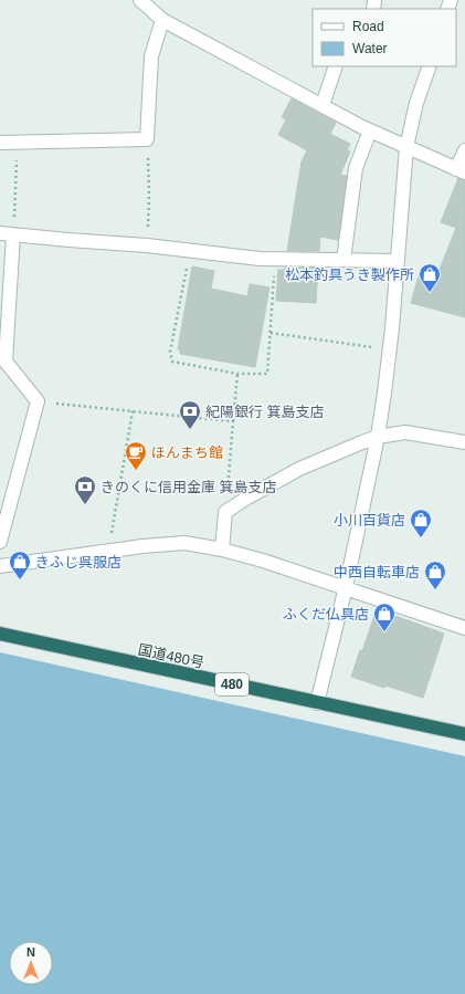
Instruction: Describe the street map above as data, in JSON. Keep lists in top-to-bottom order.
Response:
{
  "streets": {
    "highway": ["国道480号", "480"]
  },
  "places": {
    "shop": [
      "松本釣具うき製作所",
      "小川百貨店",
      "きふじ呉服店",
      "中西自転車店",
      "ふくだ仏具店"
    ],
    "bank": ["紀陽銀行 箕島支店", "きのくに信用金庫 箕島支店"],
    "cafe": ["ほんまち館"]
  },
  "legend": ["Road", "Water"],
  "north": "top"
}
